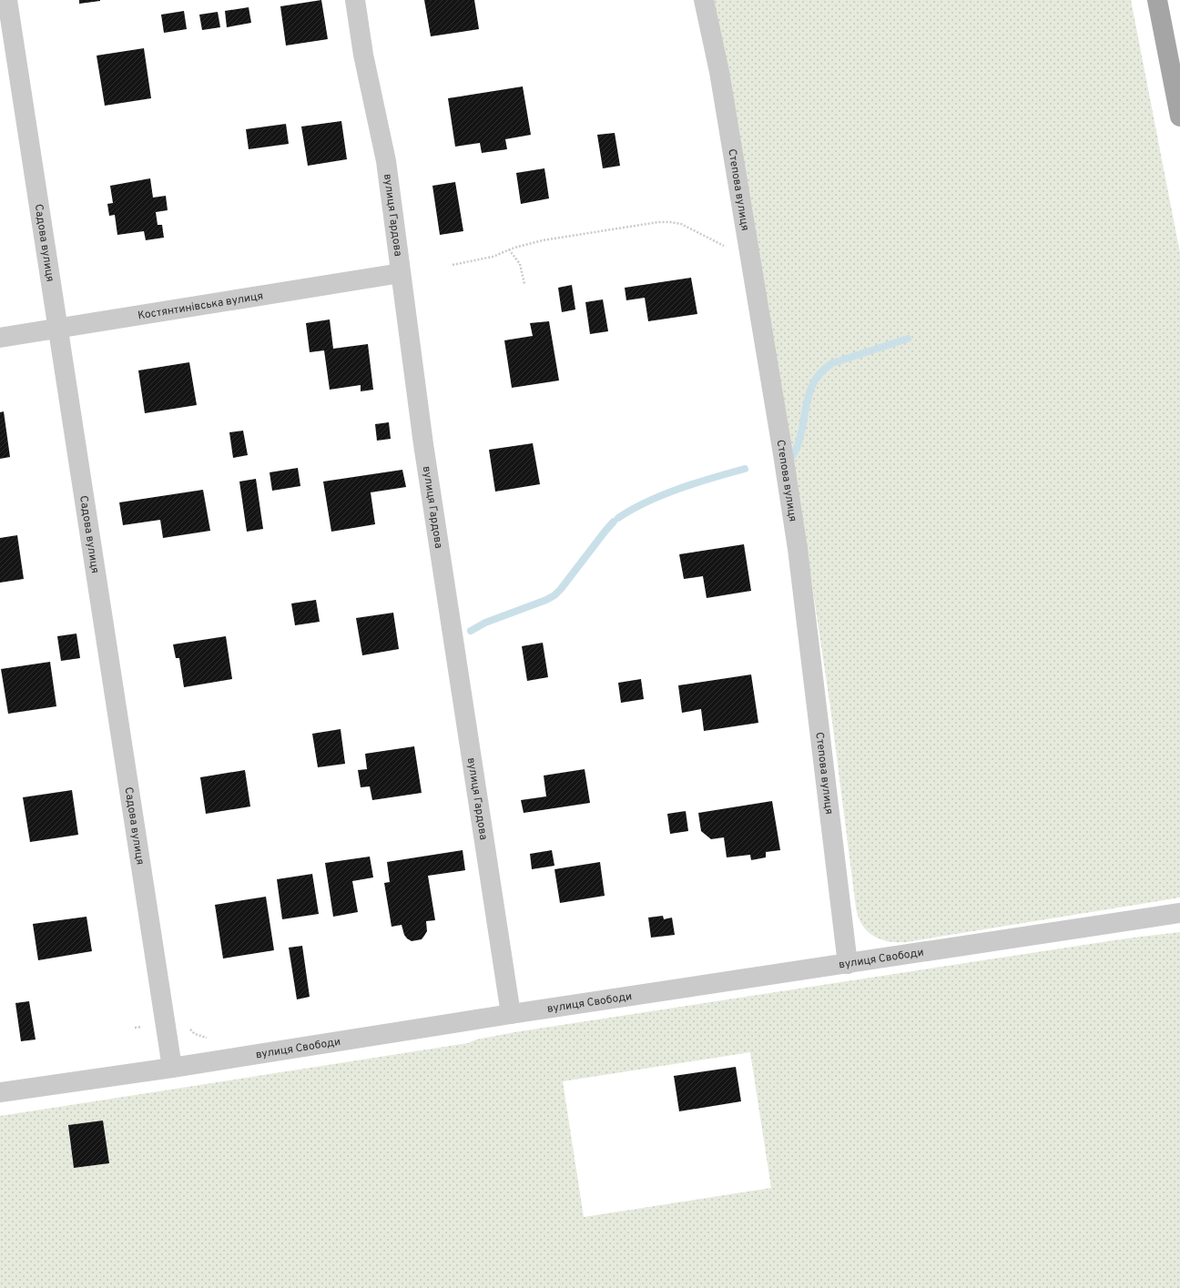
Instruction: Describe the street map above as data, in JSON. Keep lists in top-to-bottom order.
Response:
{
  "streets": {
    "street": [
      "Степова вулиця",
      "вулиця Гардова",
      "Садова вулиця",
      "Костянтинівська вулиця",
      "вулиця Свободи"
    ]
  },
  "crossings": [
    ["Степова вулиця", "вулиця Свободи"],
    ["вулиця Гардова", "Костянтинівська вулиця"],
    ["вулиця Гардова", "вулиця Свободи"],
    ["Садова вулиця", "Костянтинівська вулиця"],
    ["Садова вулиця", "вулиця Свободи"]
  ]
}
